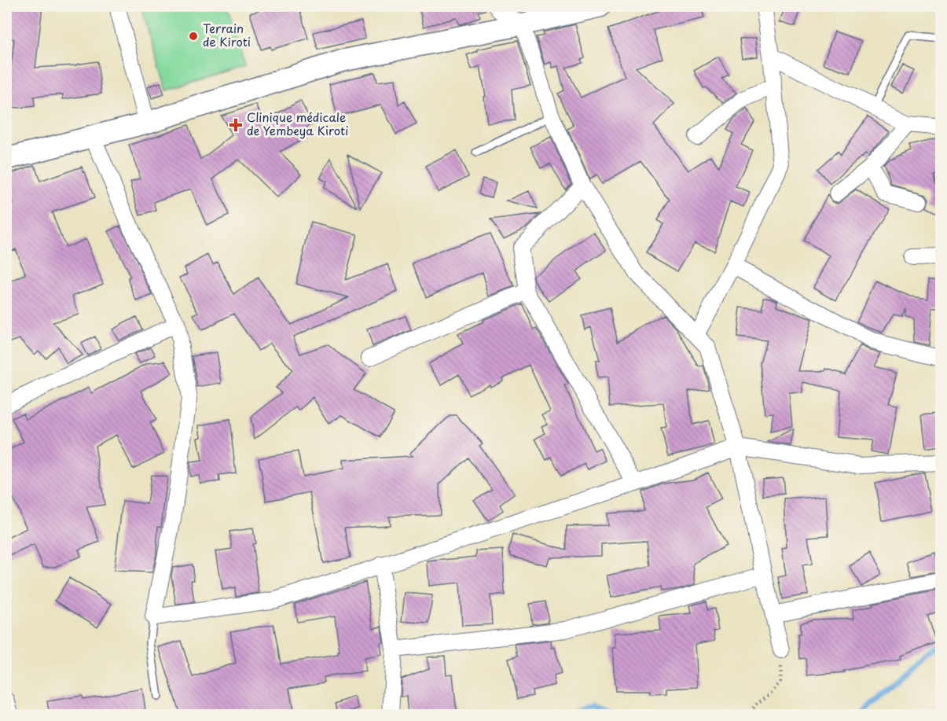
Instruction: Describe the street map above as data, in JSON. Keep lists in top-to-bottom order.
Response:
{
  "places": {
    "other": ["Terrain de Kiroti"],
    "health": ["Clinique médicale de Yembeya Kiroti"]
  }
}
